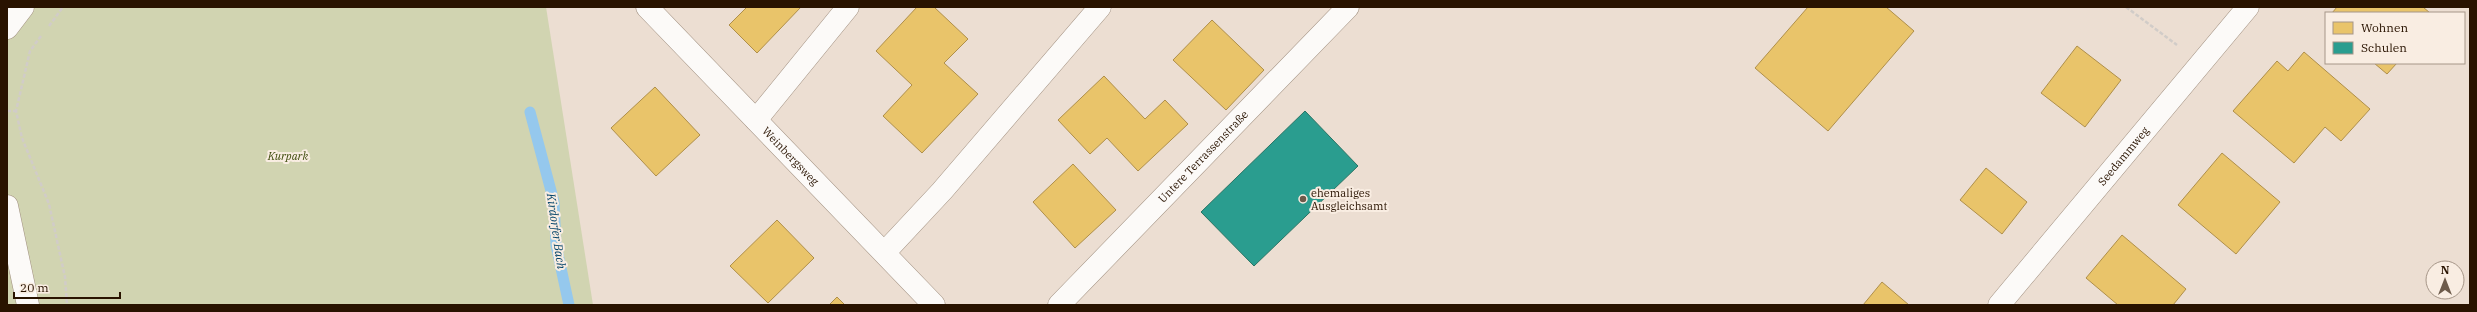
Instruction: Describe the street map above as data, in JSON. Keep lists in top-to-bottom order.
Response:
{
  "streets": {
    "street": ["Weinbergsweg", "Untere Terrassenstraße", "Seedammweg"]
  },
  "water": ["Kirdorfer Bach"],
  "parks": ["Kurpark"],
  "places": ["ehemaliges Ausgleichsamt"],
  "legend": ["Wohnen", "Schulen"],
  "scale_bar": "20 m",
  "north": "top"
}
